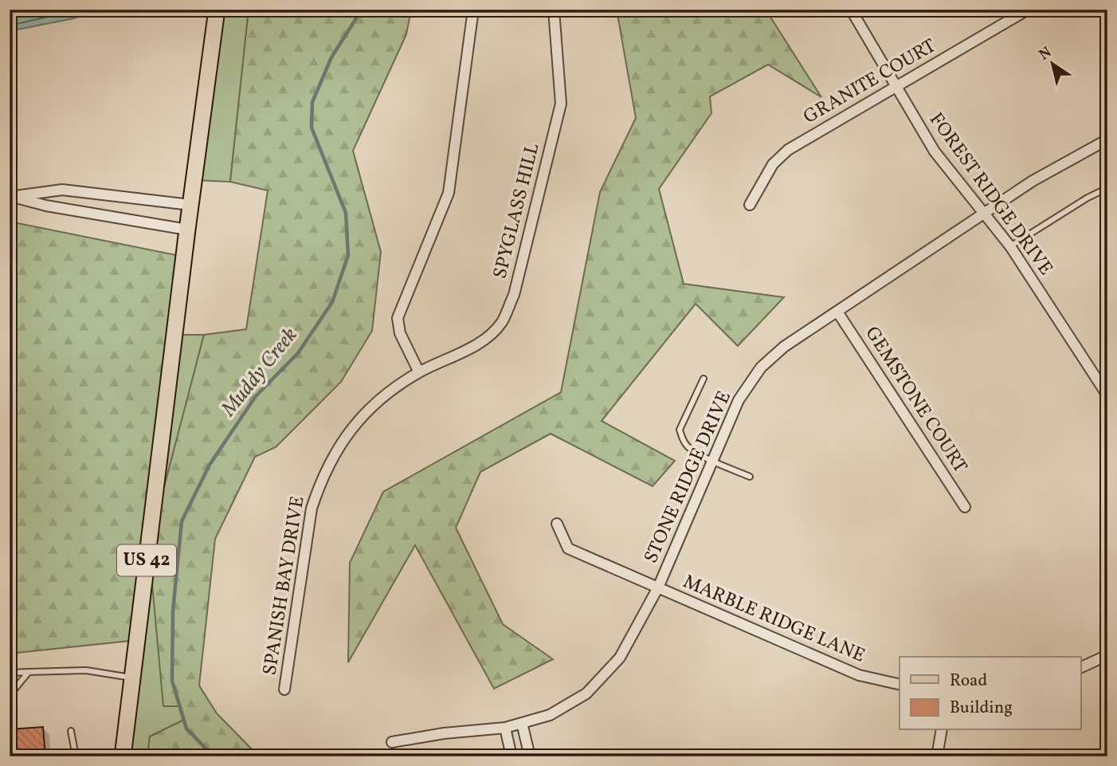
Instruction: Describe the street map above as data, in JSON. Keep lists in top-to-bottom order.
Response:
{
  "streets": {
    "main road": ["US 42"],
    "street": [
      "GRANITE COURT",
      "FOREST RIDGE DRIVE",
      "SPYGLASS HILL",
      "GEMSTONE COURT",
      "STONE RIDGE DRIVE",
      "SPANISH BAY DRIVE",
      "MARBLE RIDGE LANE"
    ]
  },
  "crossings": [
    ["GRANITE COURT", "FOREST RIDGE DRIVE"],
    ["FOREST RIDGE DRIVE", "STONE RIDGE DRIVE"],
    ["SPYGLASS HILL", "SPANISH BAY DRIVE"],
    ["GEMSTONE COURT", "STONE RIDGE DRIVE"],
    ["STONE RIDGE DRIVE", "MARBLE RIDGE LANE"]
  ],
  "water": ["Muddy Creek"],
  "legend": ["Road", "Building"],
  "north": "top left"
}
